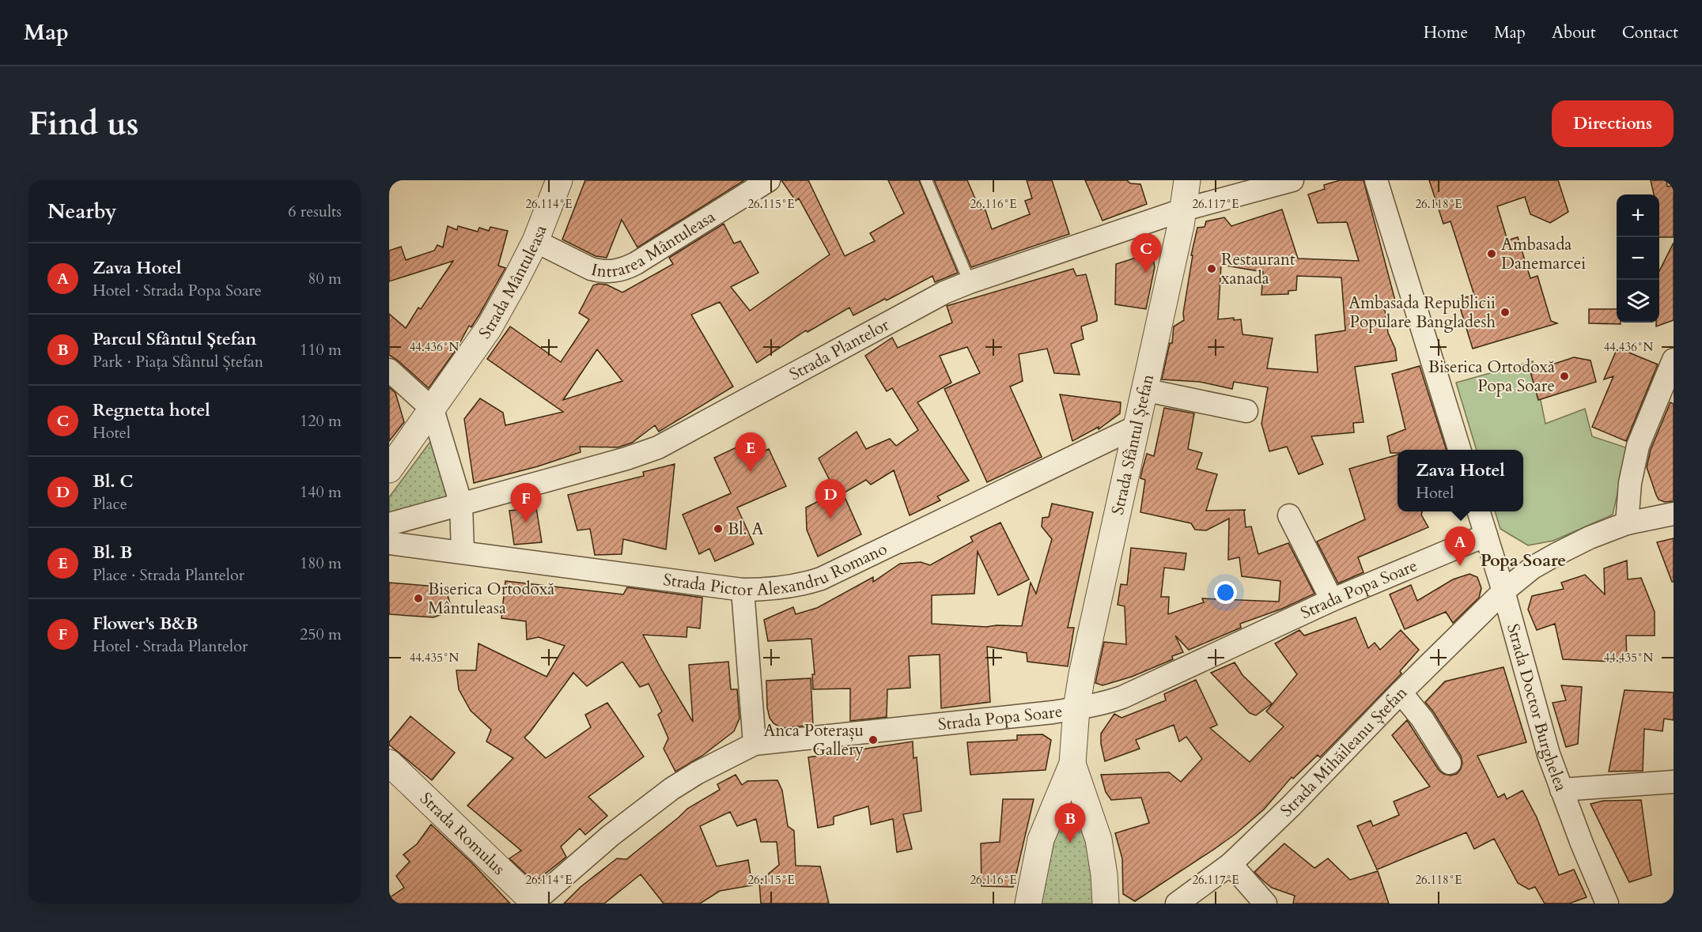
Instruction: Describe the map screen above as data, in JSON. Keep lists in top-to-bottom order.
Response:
{
  "streets": {
    "street": [
      "Intrarea Mântuleasa",
      "Strada Mântuleasa",
      "Strada Plantelor",
      "Strada Sfântul Ștefan",
      "Strada Pictor Alexandru Romano",
      "Strada Popa Soare",
      "Strada Doctor Burghelea",
      "Strada Mihăileanu Ștefan",
      "Strada Romulus"
    ]
  },
  "crossings": [
    ["Intrarea Mântuleasa", "Strada Mântuleasa"],
    ["Strada Plantelor", "Strada Sfântul Ștefan"],
    ["Strada Sfântul Ștefan", "Strada Pictor Alexandru Romano"],
    ["Strada Sfântul Ștefan", "Strada Popa Soare"],
    ["Strada Popa Soare", "Strada Doctor Burghelea"],
    ["Strada Popa Soare", "Strada Romulus"],
    ["Strada Doctor Burghelea", "Strada Mihăileanu Ștefan"]
  ],
  "districts": ["Popa Soare"],
  "places": [
    "Ambasada Danemarcei",
    "Restaurant xanada",
    "Ambasada Republicii Populare Bangladesh",
    "Biserica Ortodoxă Popa Soare",
    "Bl. A",
    "Biserica Ortodoxă Mântuleasa",
    "Anca Poterașu Gallery"
  ],
  "page": {
    "header": "Map",
    "nav": [
      "Home",
      "Map",
      "About",
      "Contact"
    ],
    "buttons": "Directions",
    "title": "Find us",
    "heading": ["Nearby", "6 results"],
    "map_buttons": ["+", "−"],
    "pins": [
      "C",
      "E",
      "D",
      "F",
      "A",
      "B"
    ],
    "list": [
      {
        "mark": "A",
        "name": "Zava Hotel",
        "note": "Hotel · Strada Popa Soare",
        "value": "80 m"
      },
      {
        "mark": "B",
        "name": "Parcul Sfântul Ștefan",
        "note": "Park · Piața Sfântul Ștefan",
        "value": "110 m"
      },
      {
        "mark": "C",
        "name": "Regnetta hotel",
        "note": "Hotel",
        "value": "120 m"
      },
      {
        "mark": "D",
        "name": "Bl. C",
        "note": "Place",
        "value": "140 m"
      },
      {
        "mark": "E",
        "name": "Bl. B",
        "note": "Place · Strada Plantelor",
        "value": "180 m"
      },
      {
        "mark": "F",
        "name": "Flower's B&B",
        "note": "Hotel · Strada Plantelor",
        "value": "250 m"
      }
    ],
    "popup": ["Zava Hotel", "Hotel"]
  },
  "coordinates": [
    "26.114°E",
    "26.115°E",
    "26.116°E",
    "26.117°E",
    "26.118°E",
    "44.436°N",
    "44.435°N"
  ]
}
